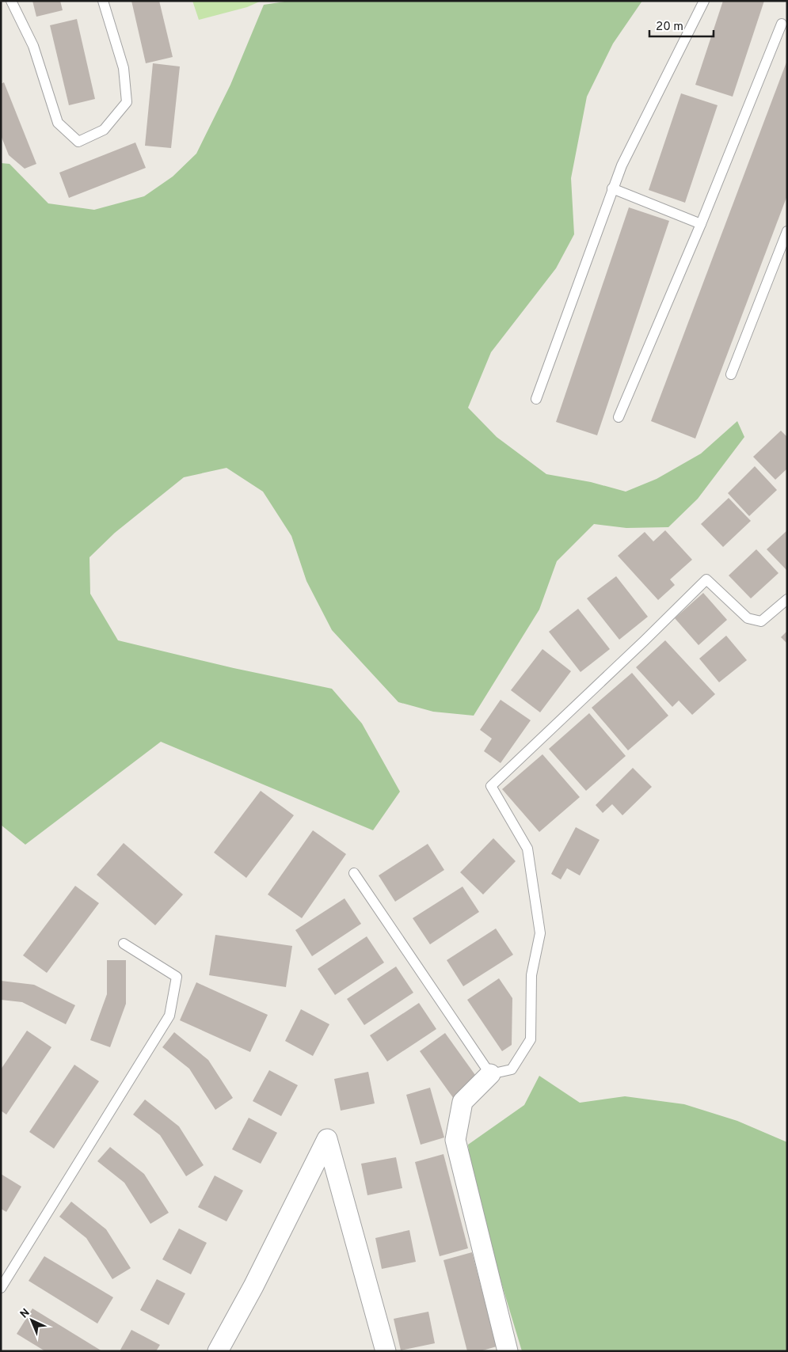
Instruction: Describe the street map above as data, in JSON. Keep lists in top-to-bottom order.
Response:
{
  "scale_bar": "20 m",
  "north": "top left"
}
